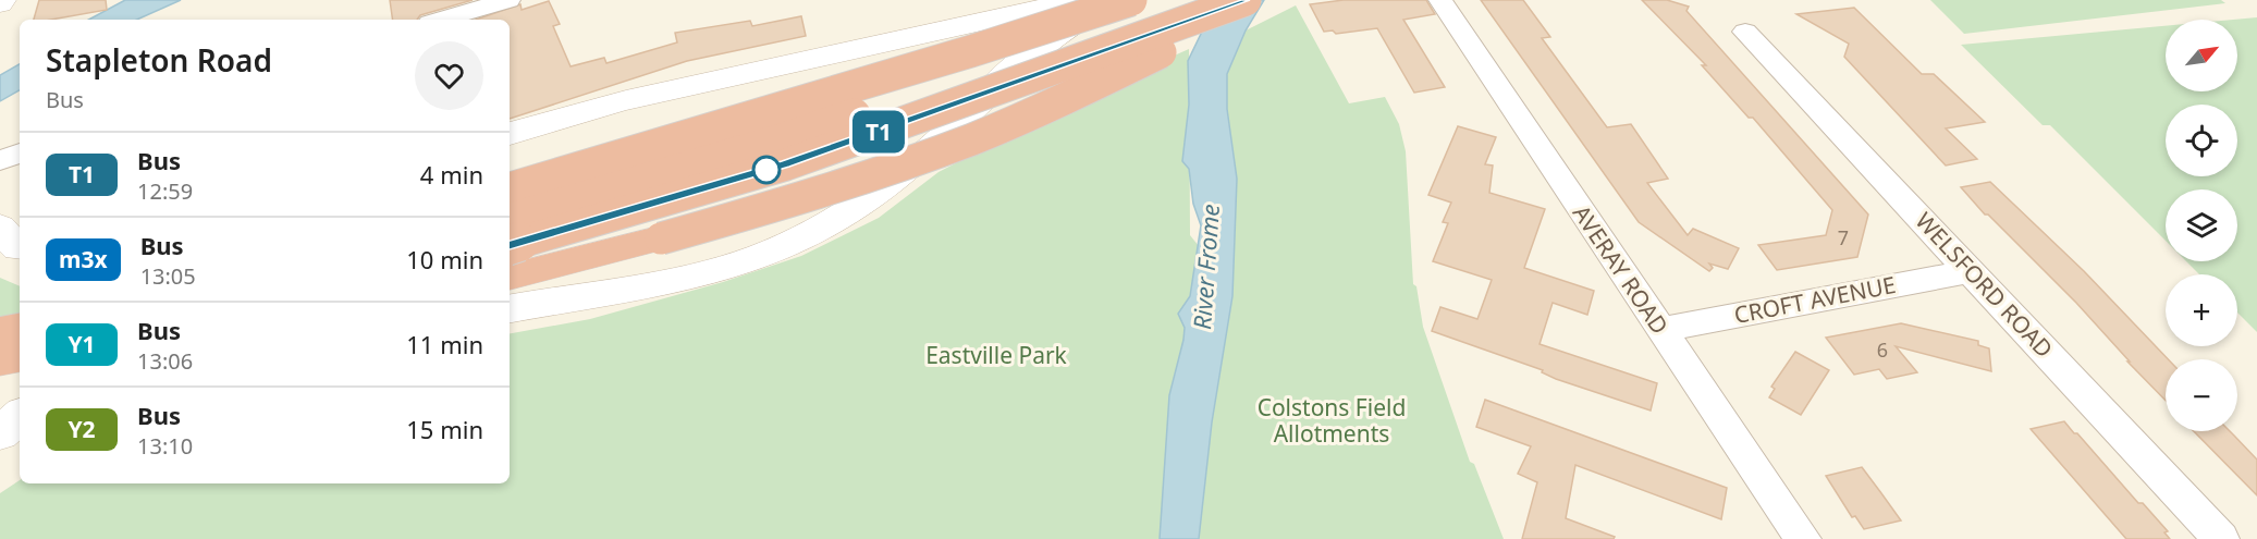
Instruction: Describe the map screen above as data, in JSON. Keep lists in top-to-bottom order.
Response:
{
  "streets": {
    "street": ["AVERAY ROAD", "WELSFORD ROAD", "CROFT AVENUE"]
  },
  "crossings": [
    ["AVERAY ROAD", "CROFT AVENUE"],
    ["WELSFORD ROAD", "CROFT AVENUE"]
  ],
  "water": ["River Frome"],
  "parks": ["Eastville Park", "Colstons Field Allotments"],
  "lines": ["bus line T1"],
  "house_numbers": ["7", "6"],
  "north": "top right",
  "page": {
    "on_map": "T1",
    "map_buttons": ["+", "−"],
    "heading": ["Stapleton Road", "Bus"],
    "list": [
      {
        "mark": "T1",
        "name": "Bus",
        "note": "12:59",
        "value": "4 min"
      },
      {
        "mark": "m3x",
        "name": "Bus",
        "note": "13:05",
        "value": "10 min"
      },
      {
        "mark": "Y1",
        "name": "Bus",
        "note": "13:06",
        "value": "11 min"
      },
      {
        "mark": "Y2",
        "name": "Bus",
        "note": "13:10",
        "value": "15 min"
      }
    ]
  }
}
